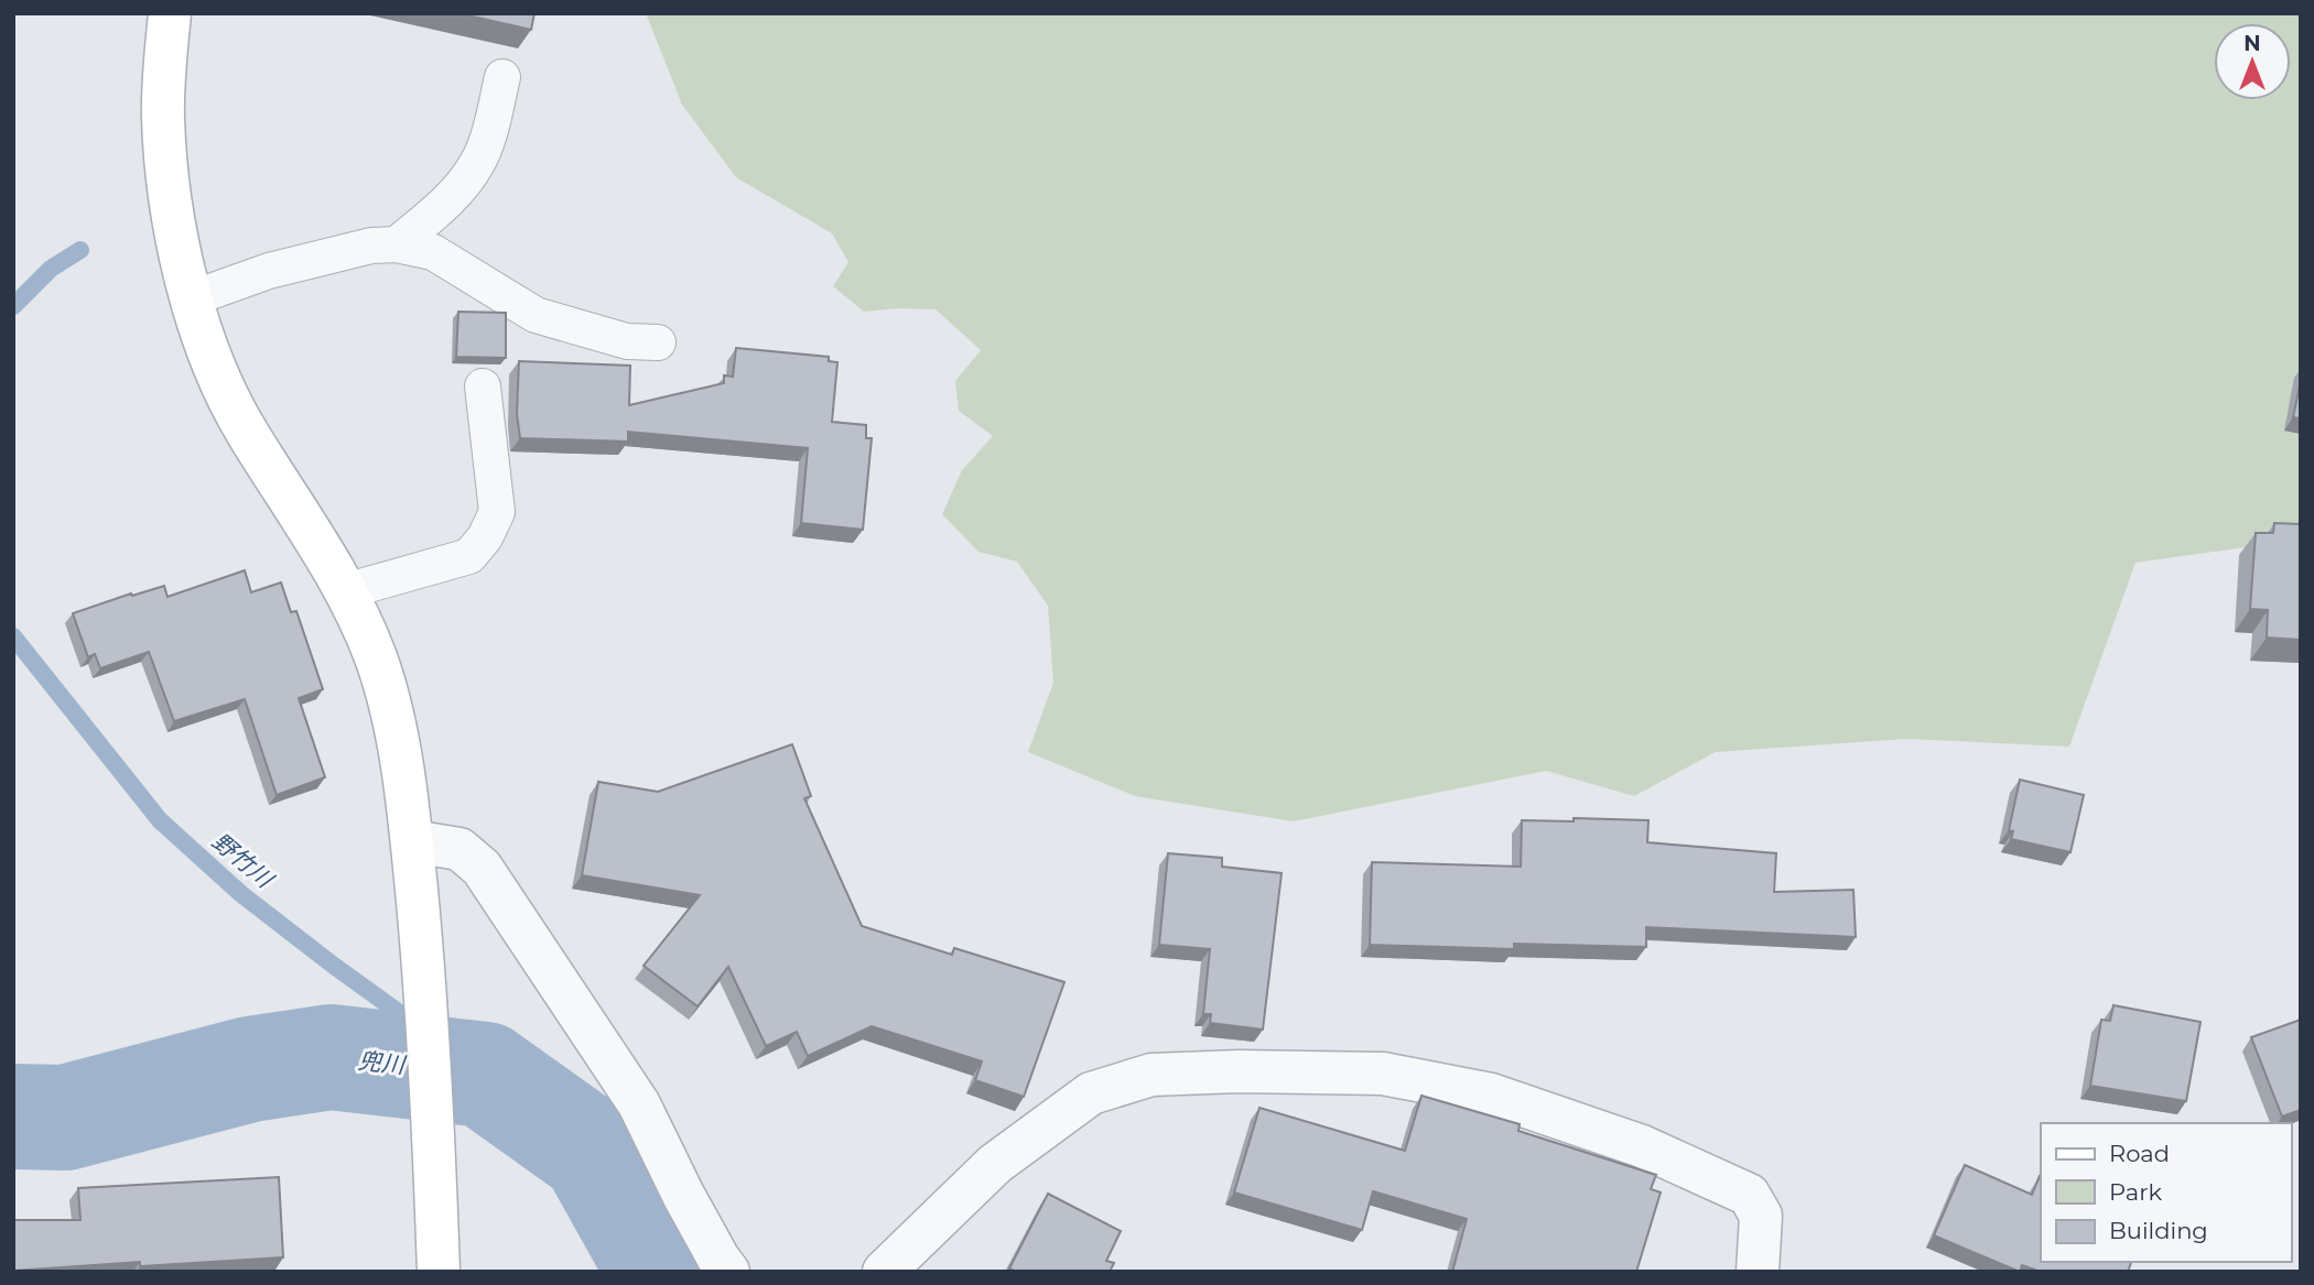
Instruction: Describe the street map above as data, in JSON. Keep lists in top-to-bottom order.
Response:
{
  "water": ["野竹川", "兜川"],
  "legend": ["Road", "Park", "Building"],
  "north": "top"
}
